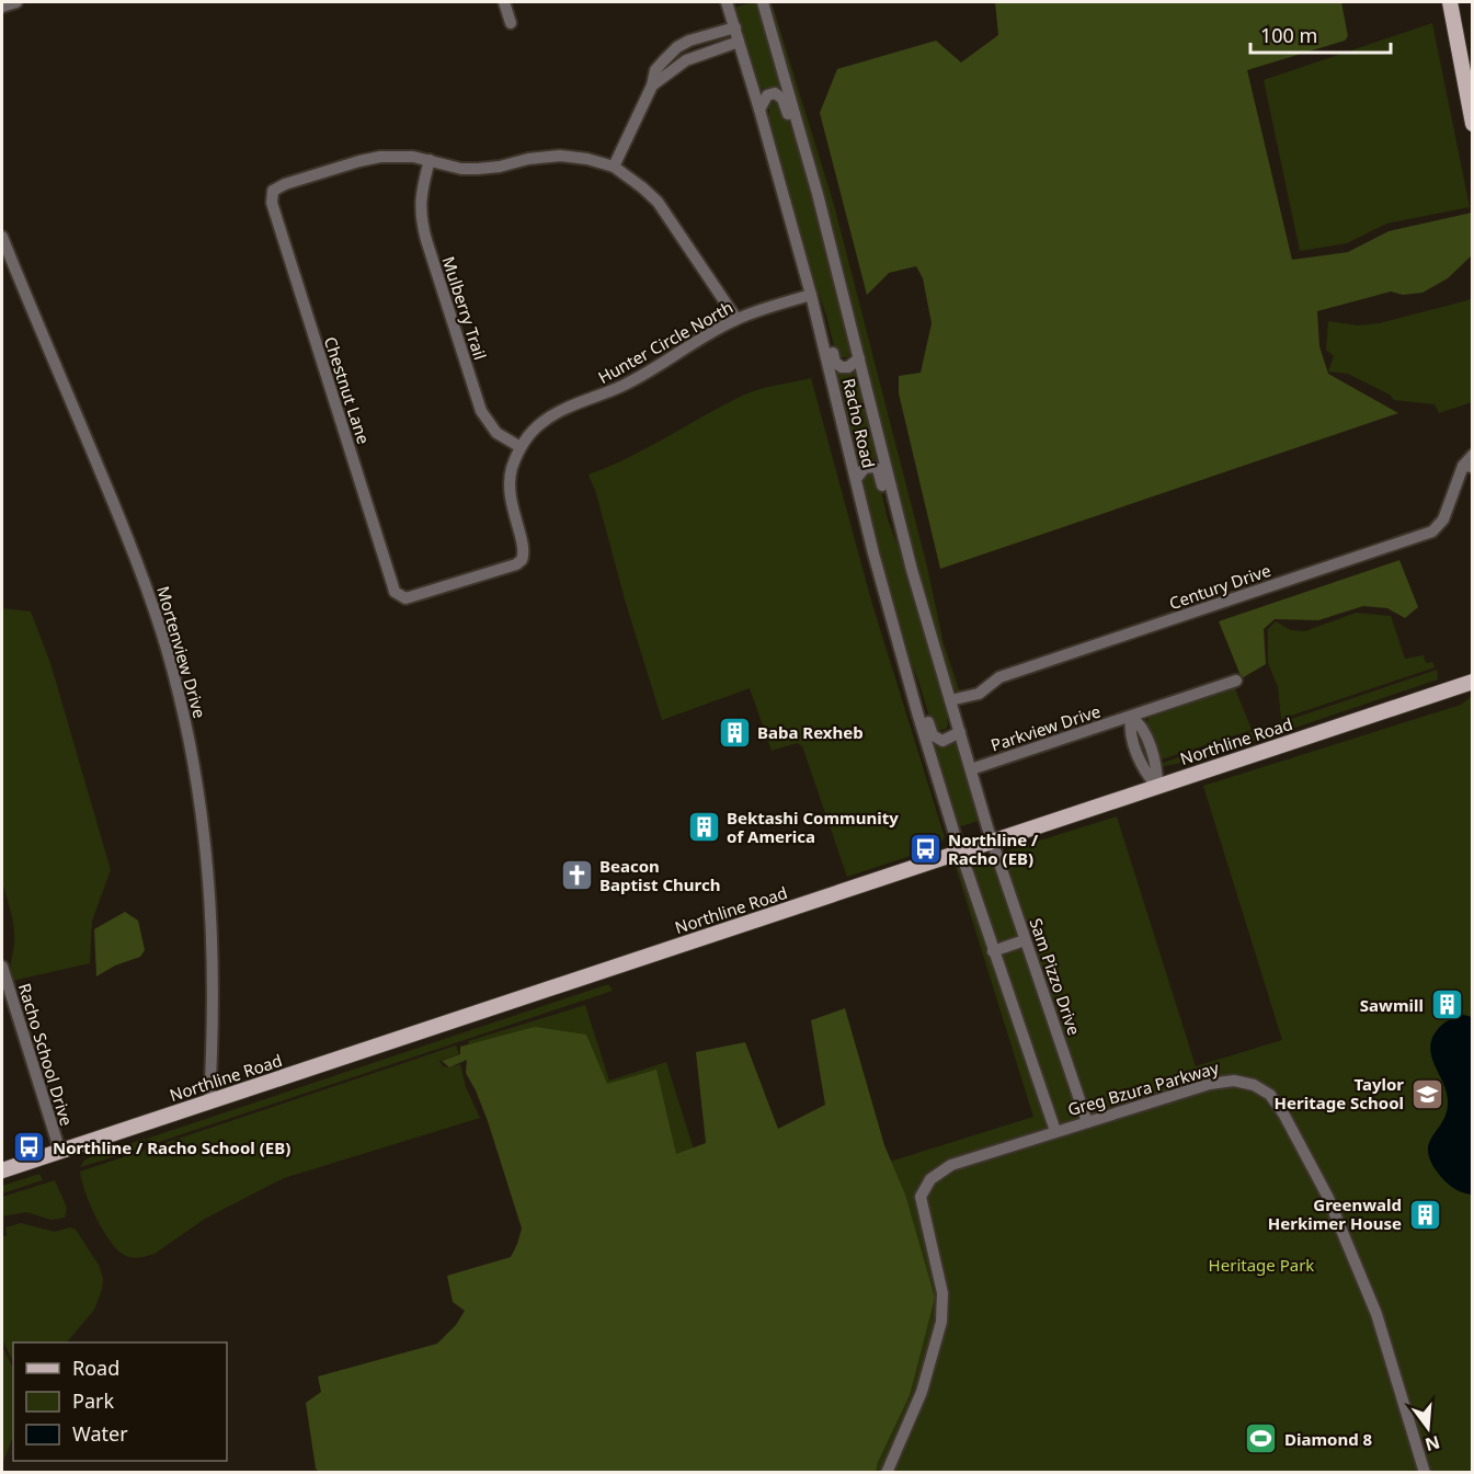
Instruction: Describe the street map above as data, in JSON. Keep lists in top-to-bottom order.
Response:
{
  "streets": {
    "main road": ["Northline Road"],
    "street": [
      "Mulberry Trail",
      "Hunter Circle North",
      "Chestnut Lane",
      "Racho Road",
      "Century Drive",
      "Mortenview Drive",
      "Parkview Drive",
      "Sam Pizzo Drive",
      "Racho School Drive",
      "Greg Bzura Parkway"
    ]
  },
  "crossings": [
    ["Mulberry Trail", "Hunter Circle North"],
    ["Mulberry Trail", "Chestnut Lane"],
    ["Hunter Circle North", "Chestnut Lane"],
    ["Hunter Circle North", "Racho Road"],
    ["Racho Road", "Century Drive"],
    ["Racho Road", "Parkview Drive"],
    ["Racho Road", "Northline Road"],
    ["Racho Road", "Sam Pizzo Drive"],
    ["Mortenview Drive", "Northline Road"],
    ["Northline Road", "Sam Pizzo Drive"],
    ["Northline Road", "Racho School Drive"],
    ["Sam Pizzo Drive", "Greg Bzura Parkway"]
  ],
  "parks": ["Heritage Park"],
  "places": {
    "building": [
      "Baba Rexheb",
      "Bektashi Community of America",
      "Sawmill",
      "Greenwald Herkimer House"
    ],
    "bus stop": ["Northline / Racho (EB)", "Northline / Racho School (EB)"],
    "church": ["Beacon Baptist Church"],
    "school or university": ["Taylor Heritage School"],
    "sports": ["Diamond 8"]
  },
  "legend": ["Road", "Park", "Water"],
  "scale_bar": "100 m",
  "north": "bottom"
}
